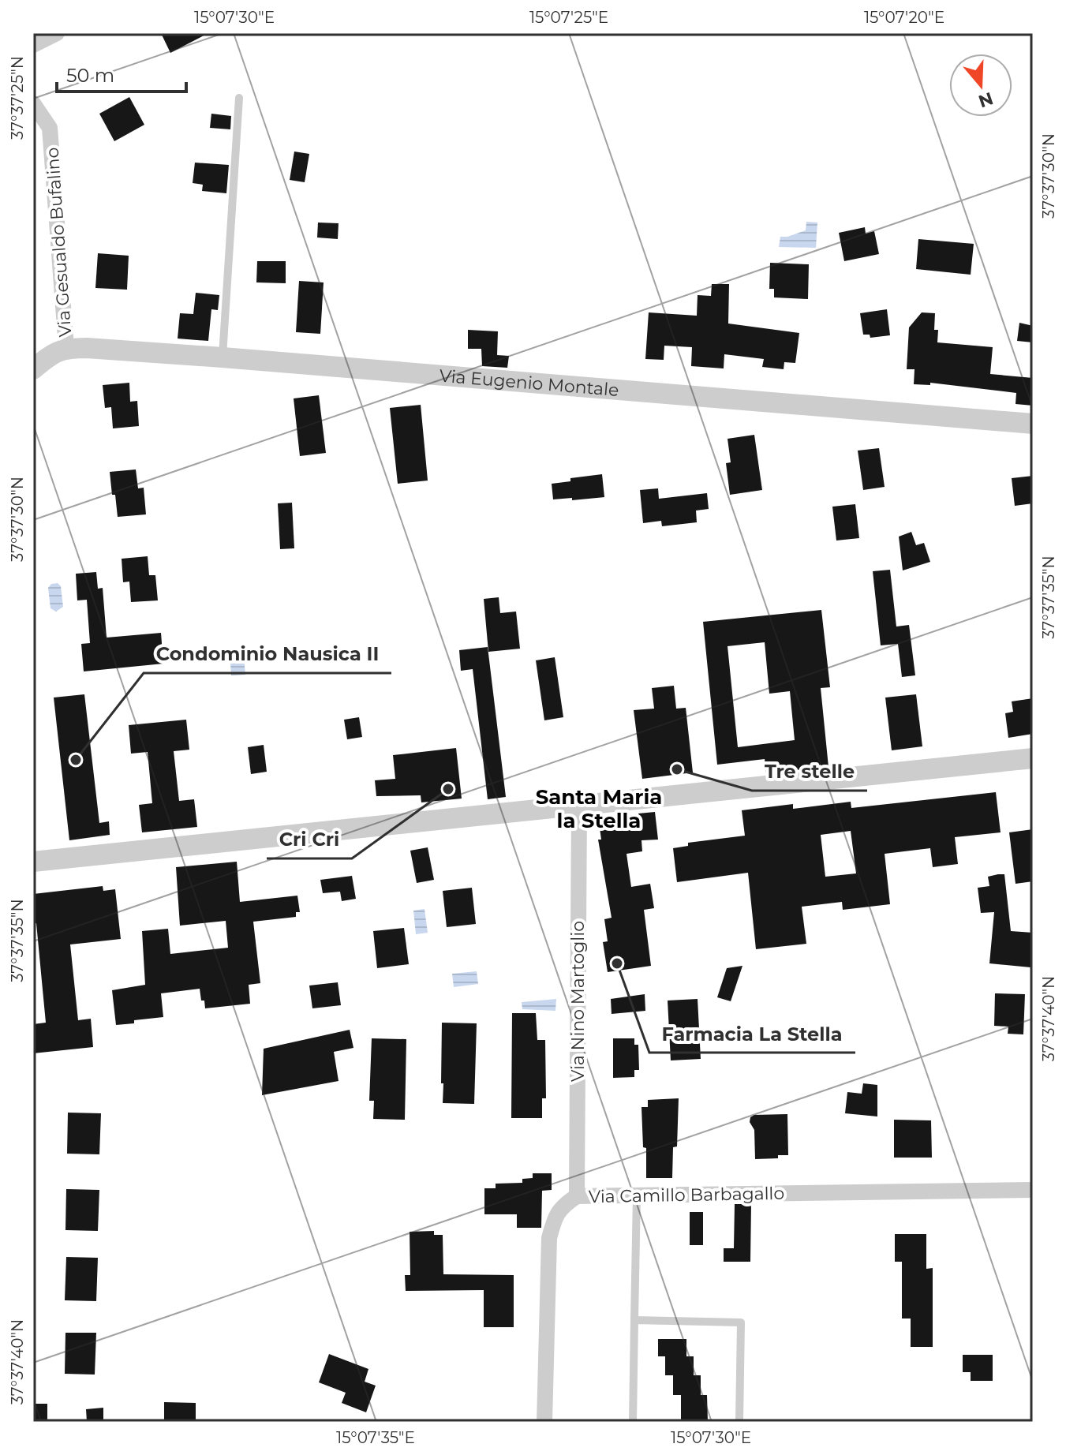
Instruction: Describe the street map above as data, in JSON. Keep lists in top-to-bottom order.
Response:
{
  "streets": {
    "street": [
      "Via Gesualdo Bufalino",
      "Via Eugenio Montale",
      "Via Nino Martoglio",
      "Via Camillo Barbagallo"
    ]
  },
  "crossings": [
    ["Via Gesualdo Bufalino", "Via Eugenio Montale"],
    ["Via Nino Martoglio", "Via Camillo Barbagallo"]
  ],
  "districts": ["Santa Maria la Stella"],
  "places": [
    "Condominio Nausica II",
    "Tre stelle",
    "Cri Cri",
    "Farmacia La Stella"
  ],
  "scale_bar": "50 m",
  "north": "bottom",
  "coordinates": [
    "15°07'30\"E",
    "15°07'25\"E",
    "15°07'20\"E",
    "37°37'25\"N",
    "37°37'30\"N",
    "37°37'35\"N",
    "37°37'40\"N",
    "15°07'35\"E"
  ]
}
